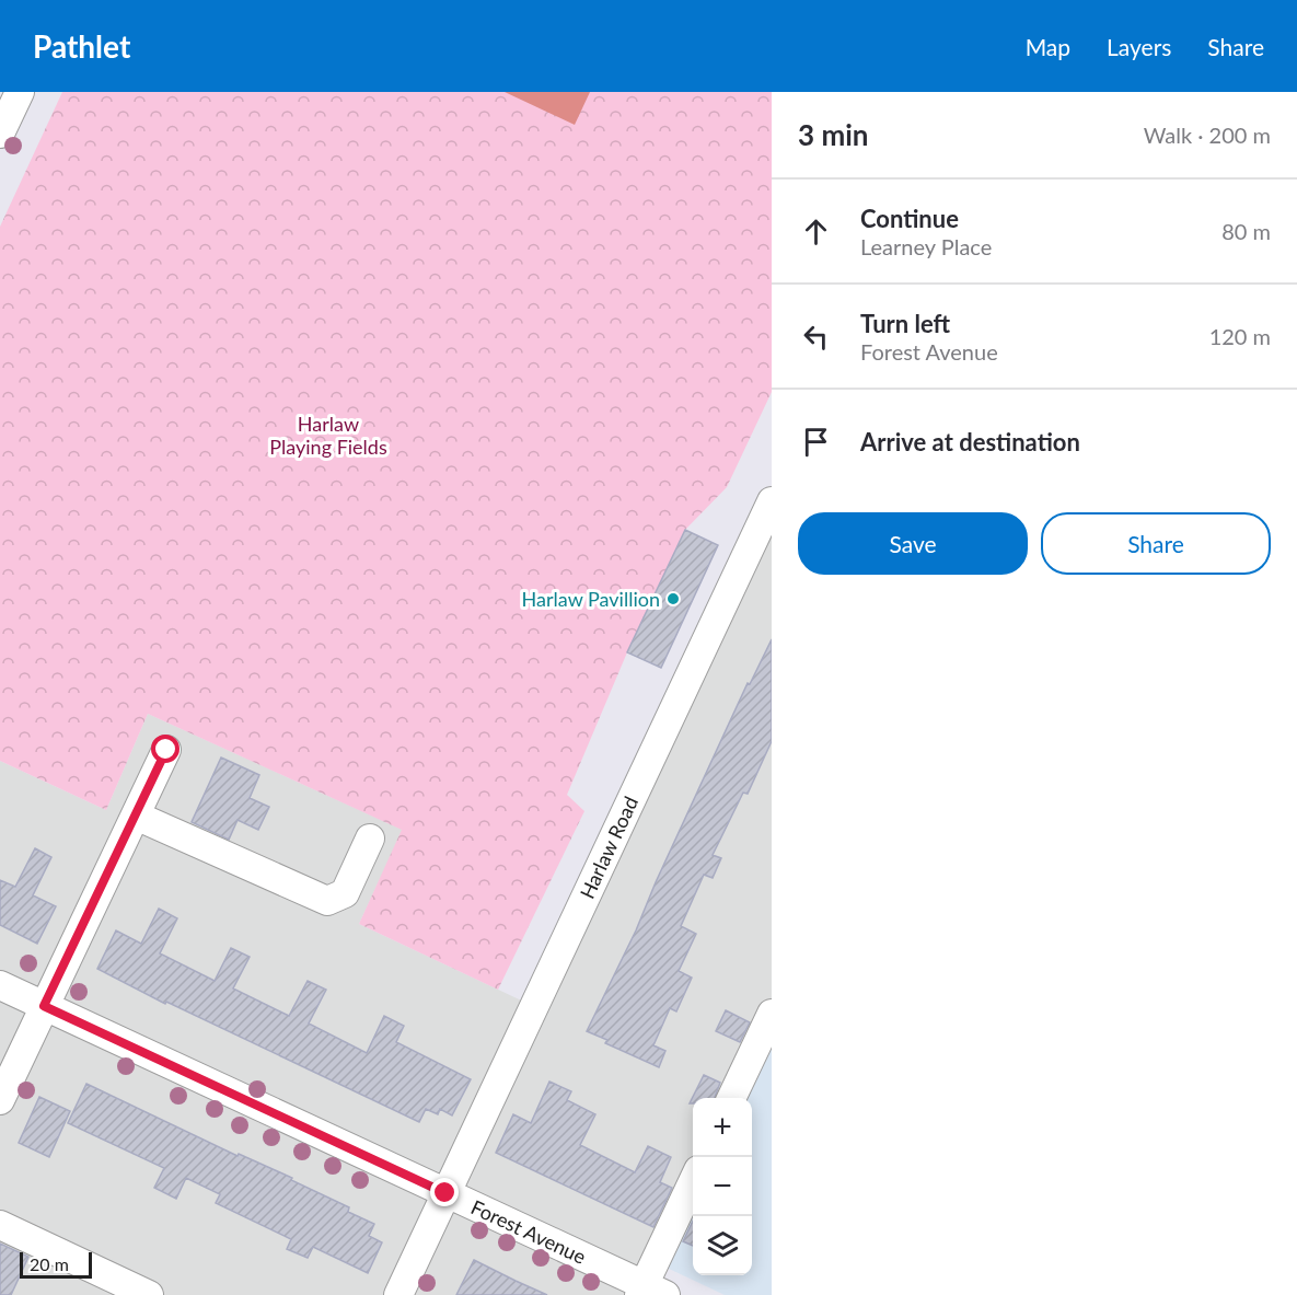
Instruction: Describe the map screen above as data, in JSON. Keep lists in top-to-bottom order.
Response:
{
  "streets": {
    "street": ["Harlaw Road", "Forest Avenue"]
  },
  "crossings": [
    ["Harlaw Road", "Forest Avenue"]
  ],
  "parks": ["Harlaw Playing Fields"],
  "places": ["Harlaw Pavillion"],
  "scale_bar": "20 m",
  "page": {
    "header": "Pathlet",
    "nav": ["Map", "Layers", "Share"],
    "heading": ["3 min", "Walk · 200 m"],
    "list": [
      ["Continue", "Learney Place", "80 m"],
      ["Turn left", "Forest Avenue", "120 m"],
      "Arrive at destination"
    ],
    "buttons": ["Save", "Share"],
    "map_buttons": ["+", "−"],
    "scale": "20 m"
  }
}
